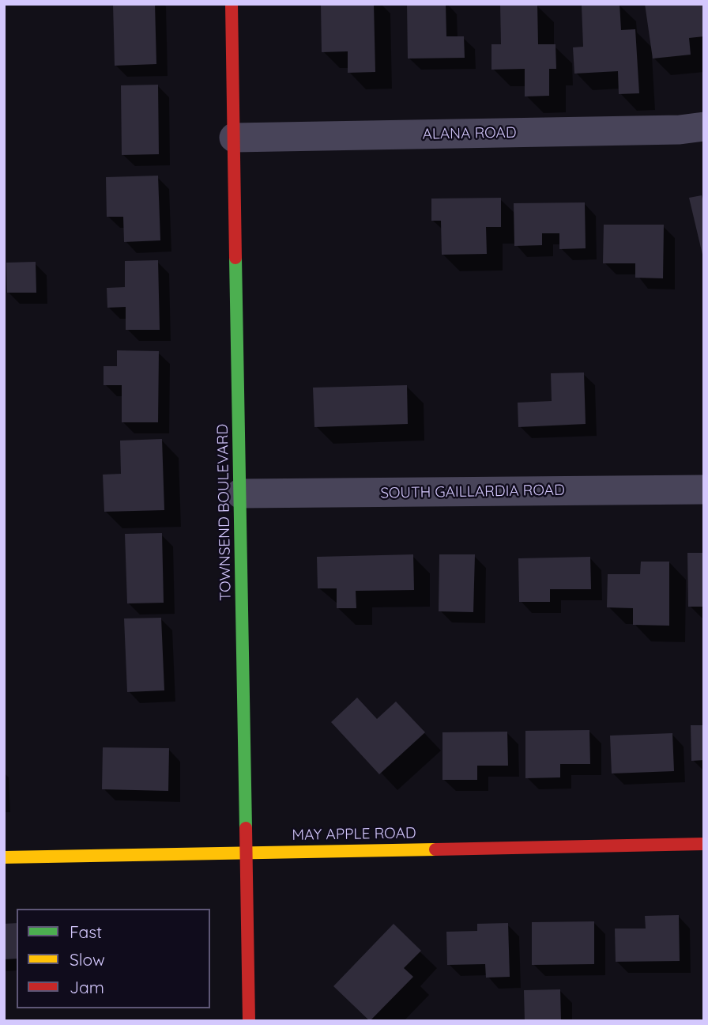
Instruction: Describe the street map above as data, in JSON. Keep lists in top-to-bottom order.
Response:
{
  "streets": {
    "street": [
      "ALANA ROAD",
      "SOUTH GAILLARDIA ROAD",
      "TOWNSEND BOULEVARD",
      "MAY APPLE ROAD"
    ]
  },
  "crossings": [
    ["ALANA ROAD", "TOWNSEND BOULEVARD"],
    ["SOUTH GAILLARDIA ROAD", "TOWNSEND BOULEVARD"],
    ["TOWNSEND BOULEVARD", "MAY APPLE ROAD"]
  ],
  "legend": ["Fast", "Slow", "Jam"]
}
